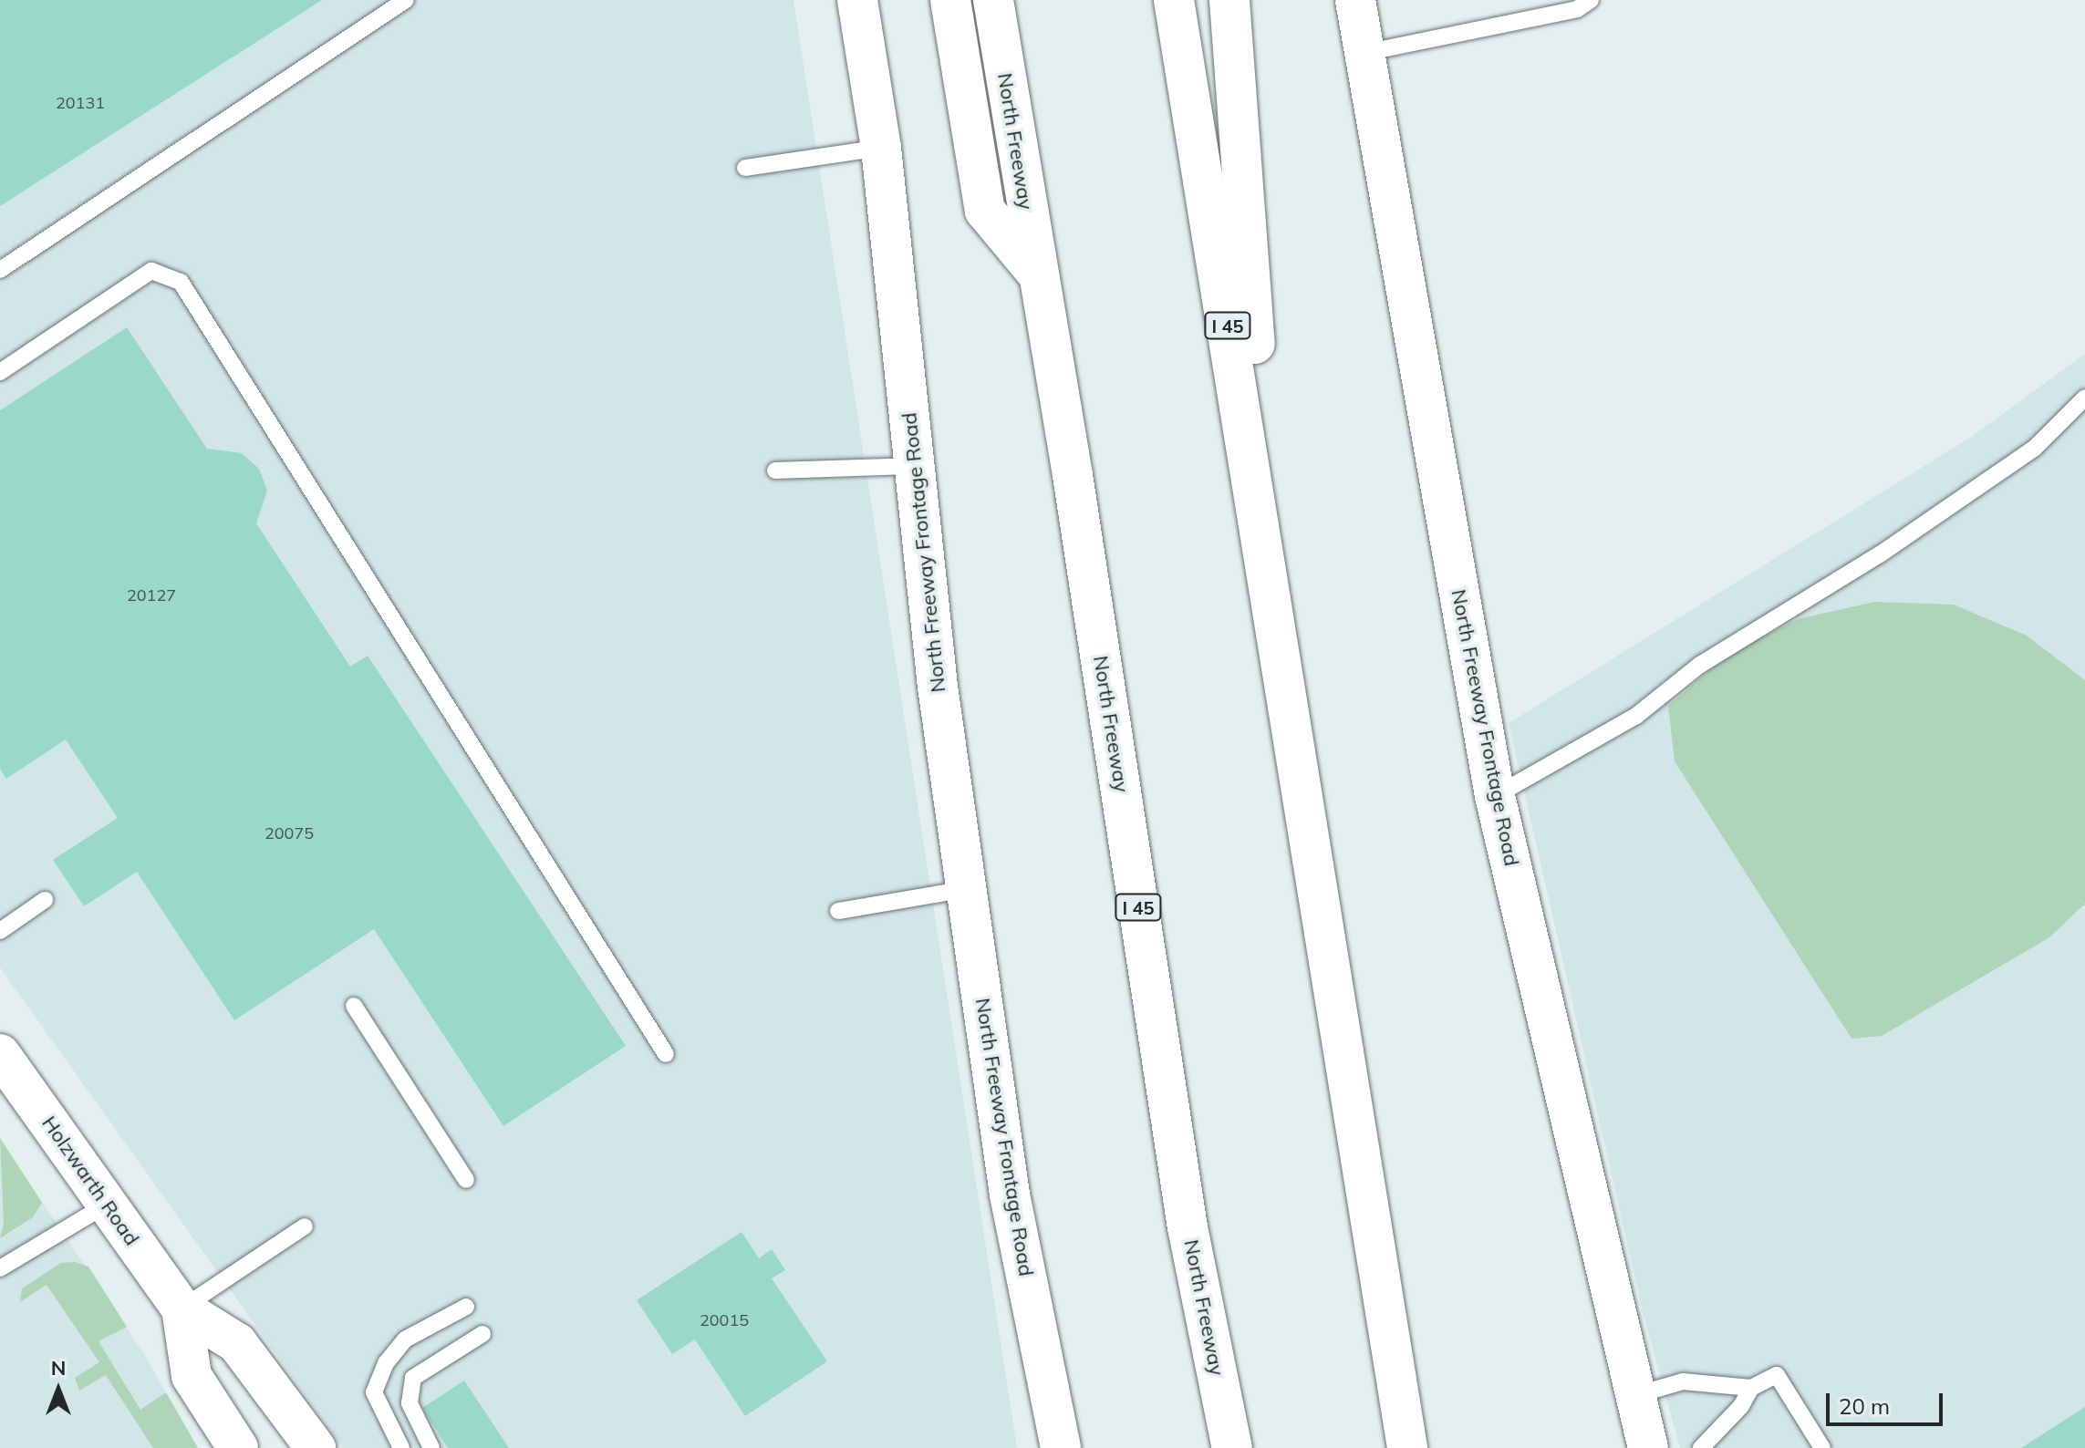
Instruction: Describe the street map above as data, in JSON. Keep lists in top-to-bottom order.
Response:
{
  "streets": {
    "main road": [
      "North Freeway",
      "I 45",
      "North Freeway Frontage Road",
      "Holzwarth Road"
    ]
  },
  "house_numbers": [
    "20131",
    "20127",
    "20075",
    "20015"
  ],
  "scale_bar": "20 m",
  "north": "top"
}
